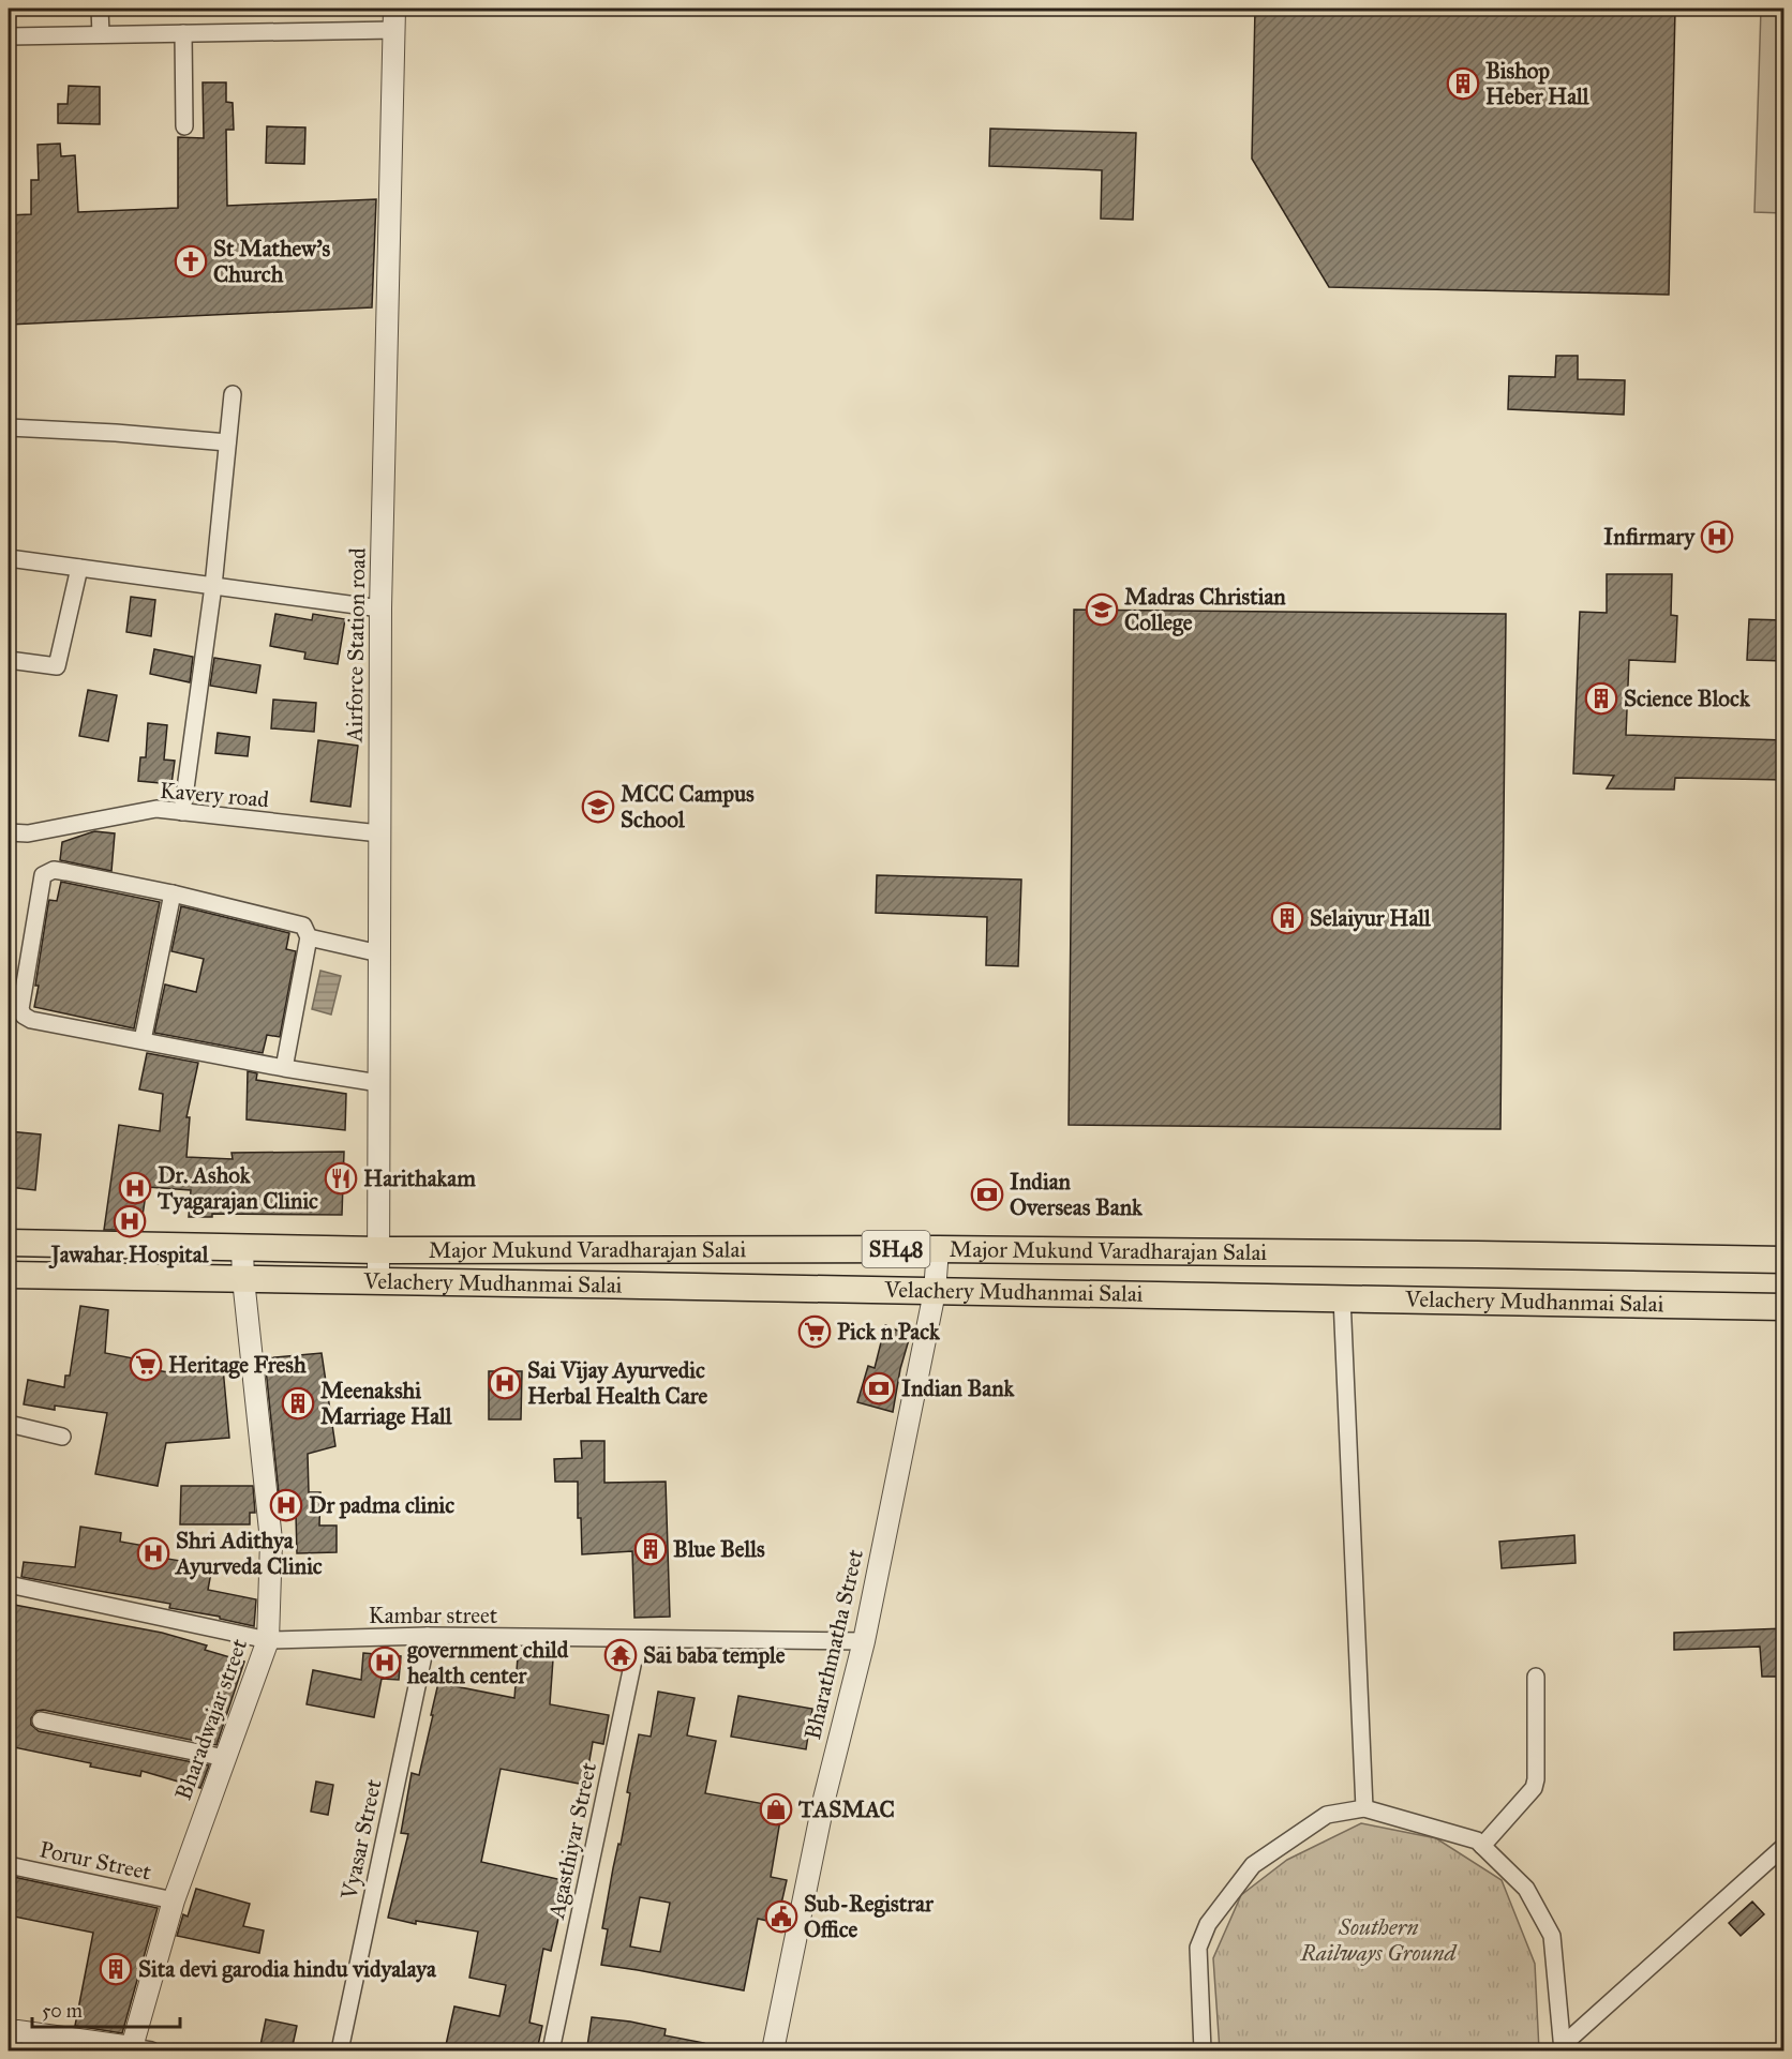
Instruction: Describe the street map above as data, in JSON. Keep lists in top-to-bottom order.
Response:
{
  "streets": {
    "main road": ["Major Mukund Varadharajan Salai", "SH48", "Velachery Mudhanmai Salai"],
    "street": [
      "Airforce Station road",
      "Kavery road",
      "Kambar street",
      "Bharathmatha Street",
      "Bharadwajar street",
      "Vyasar Street",
      "Agasthiyar Street",
      "Porur Street"
    ]
  },
  "crossings": [
    ["Airforce Station road", "Kavery road"],
    ["Airforce Station road", "Major Mukund Varadharajan Salai"],
    ["Airforce Station road", "Velachery Mudhanmai Salai"],
    ["Major Mukund Varadharajan Salai", "Bharathmatha Street"],
    ["Major Mukund Varadharajan Salai", "Bharadwajar street"],
    ["SH48", "Velachery Mudhanmai Salai"],
    ["SH48", "Bharadwajar street"],
    ["Velachery Mudhanmai Salai", "Bharathmatha Street"],
    ["Velachery Mudhanmai Salai", "Bharadwajar street"],
    ["Kambar street", "Bharathmatha Street"],
    ["Kambar street", "Bharadwajar street"],
    ["Kambar street", "Vyasar Street"],
    ["Kambar street", "Agasthiyar Street"],
    ["Bharadwajar street", "Porur Street"]
  ],
  "parks": ["Southern Railways Ground"],
  "places": {
    "building": [
      "Bishop Heber Hall",
      "Science Block",
      "Selaiyur Hall",
      "Meenakshi Marriage Hall",
      "Blue Bells",
      "Sita devi garodia hindu vidyalaya"
    ],
    "church": ["St Mathew's Church"],
    "hospital": [
      "Infirmary",
      "Dr. Ashok Tyagarajan Clinic",
      "Jawahar Hospital",
      "Sai Vijay Ayurvedic Herbal Health Care",
      "Dr padma clinic",
      "Shri Adithya Ayurveda Clinic",
      "government child health center"
    ],
    "school or university": ["Madras Christian College", "MCC Campus School"],
    "restaurant": ["Harithakam"],
    "bank": ["Indian Overseas Bank", "Indian Bank"],
    "supermarket": ["Pick n Pack", "Heritage Fresh"],
    "temple": ["Sai baba temple"],
    "shop": ["TASMAC"],
    "public building": ["Sub-Registrar Office"]
  },
  "scale_bar": "50 m"
}
